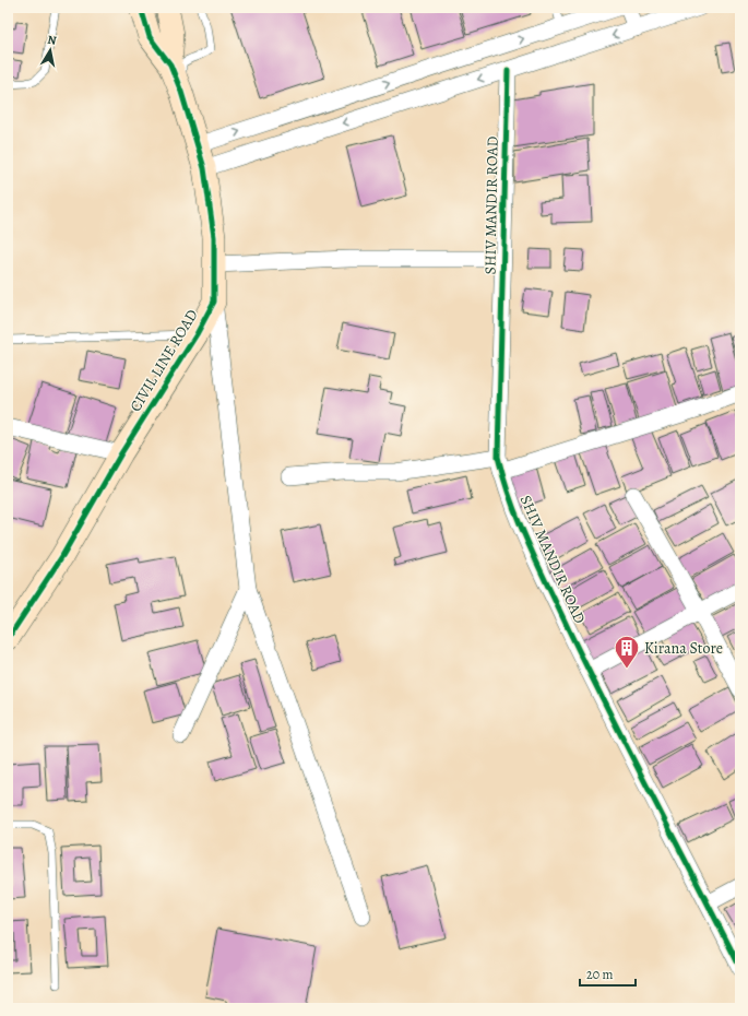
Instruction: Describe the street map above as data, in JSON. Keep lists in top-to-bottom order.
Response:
{
  "streets": {
    "street": ["SHIV MANDIR ROAD", "CIVIL LINE ROAD"]
  },
  "places": {
    "building": ["Kirana Store"]
  },
  "scale_bar": "20 m",
  "north": "top"
}
